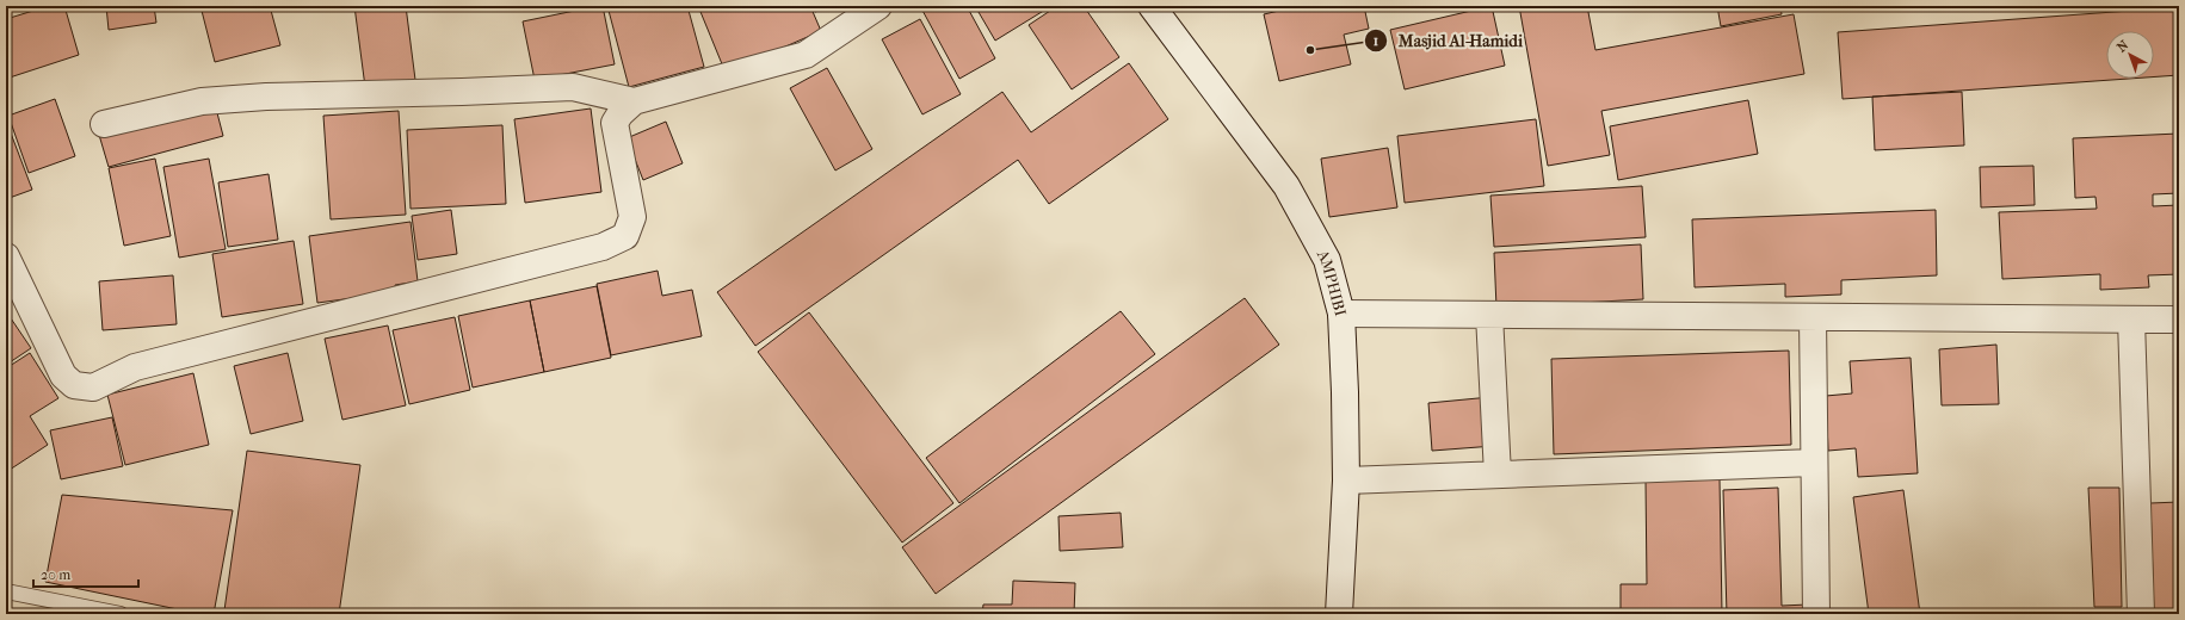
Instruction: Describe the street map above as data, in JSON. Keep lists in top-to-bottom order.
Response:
{
  "streets": {
    "street": ["AMPHIBI"]
  },
  "places": ["Masjid Al-Hamidi"],
  "scale_bar": "20 m",
  "north": "top left"
}
